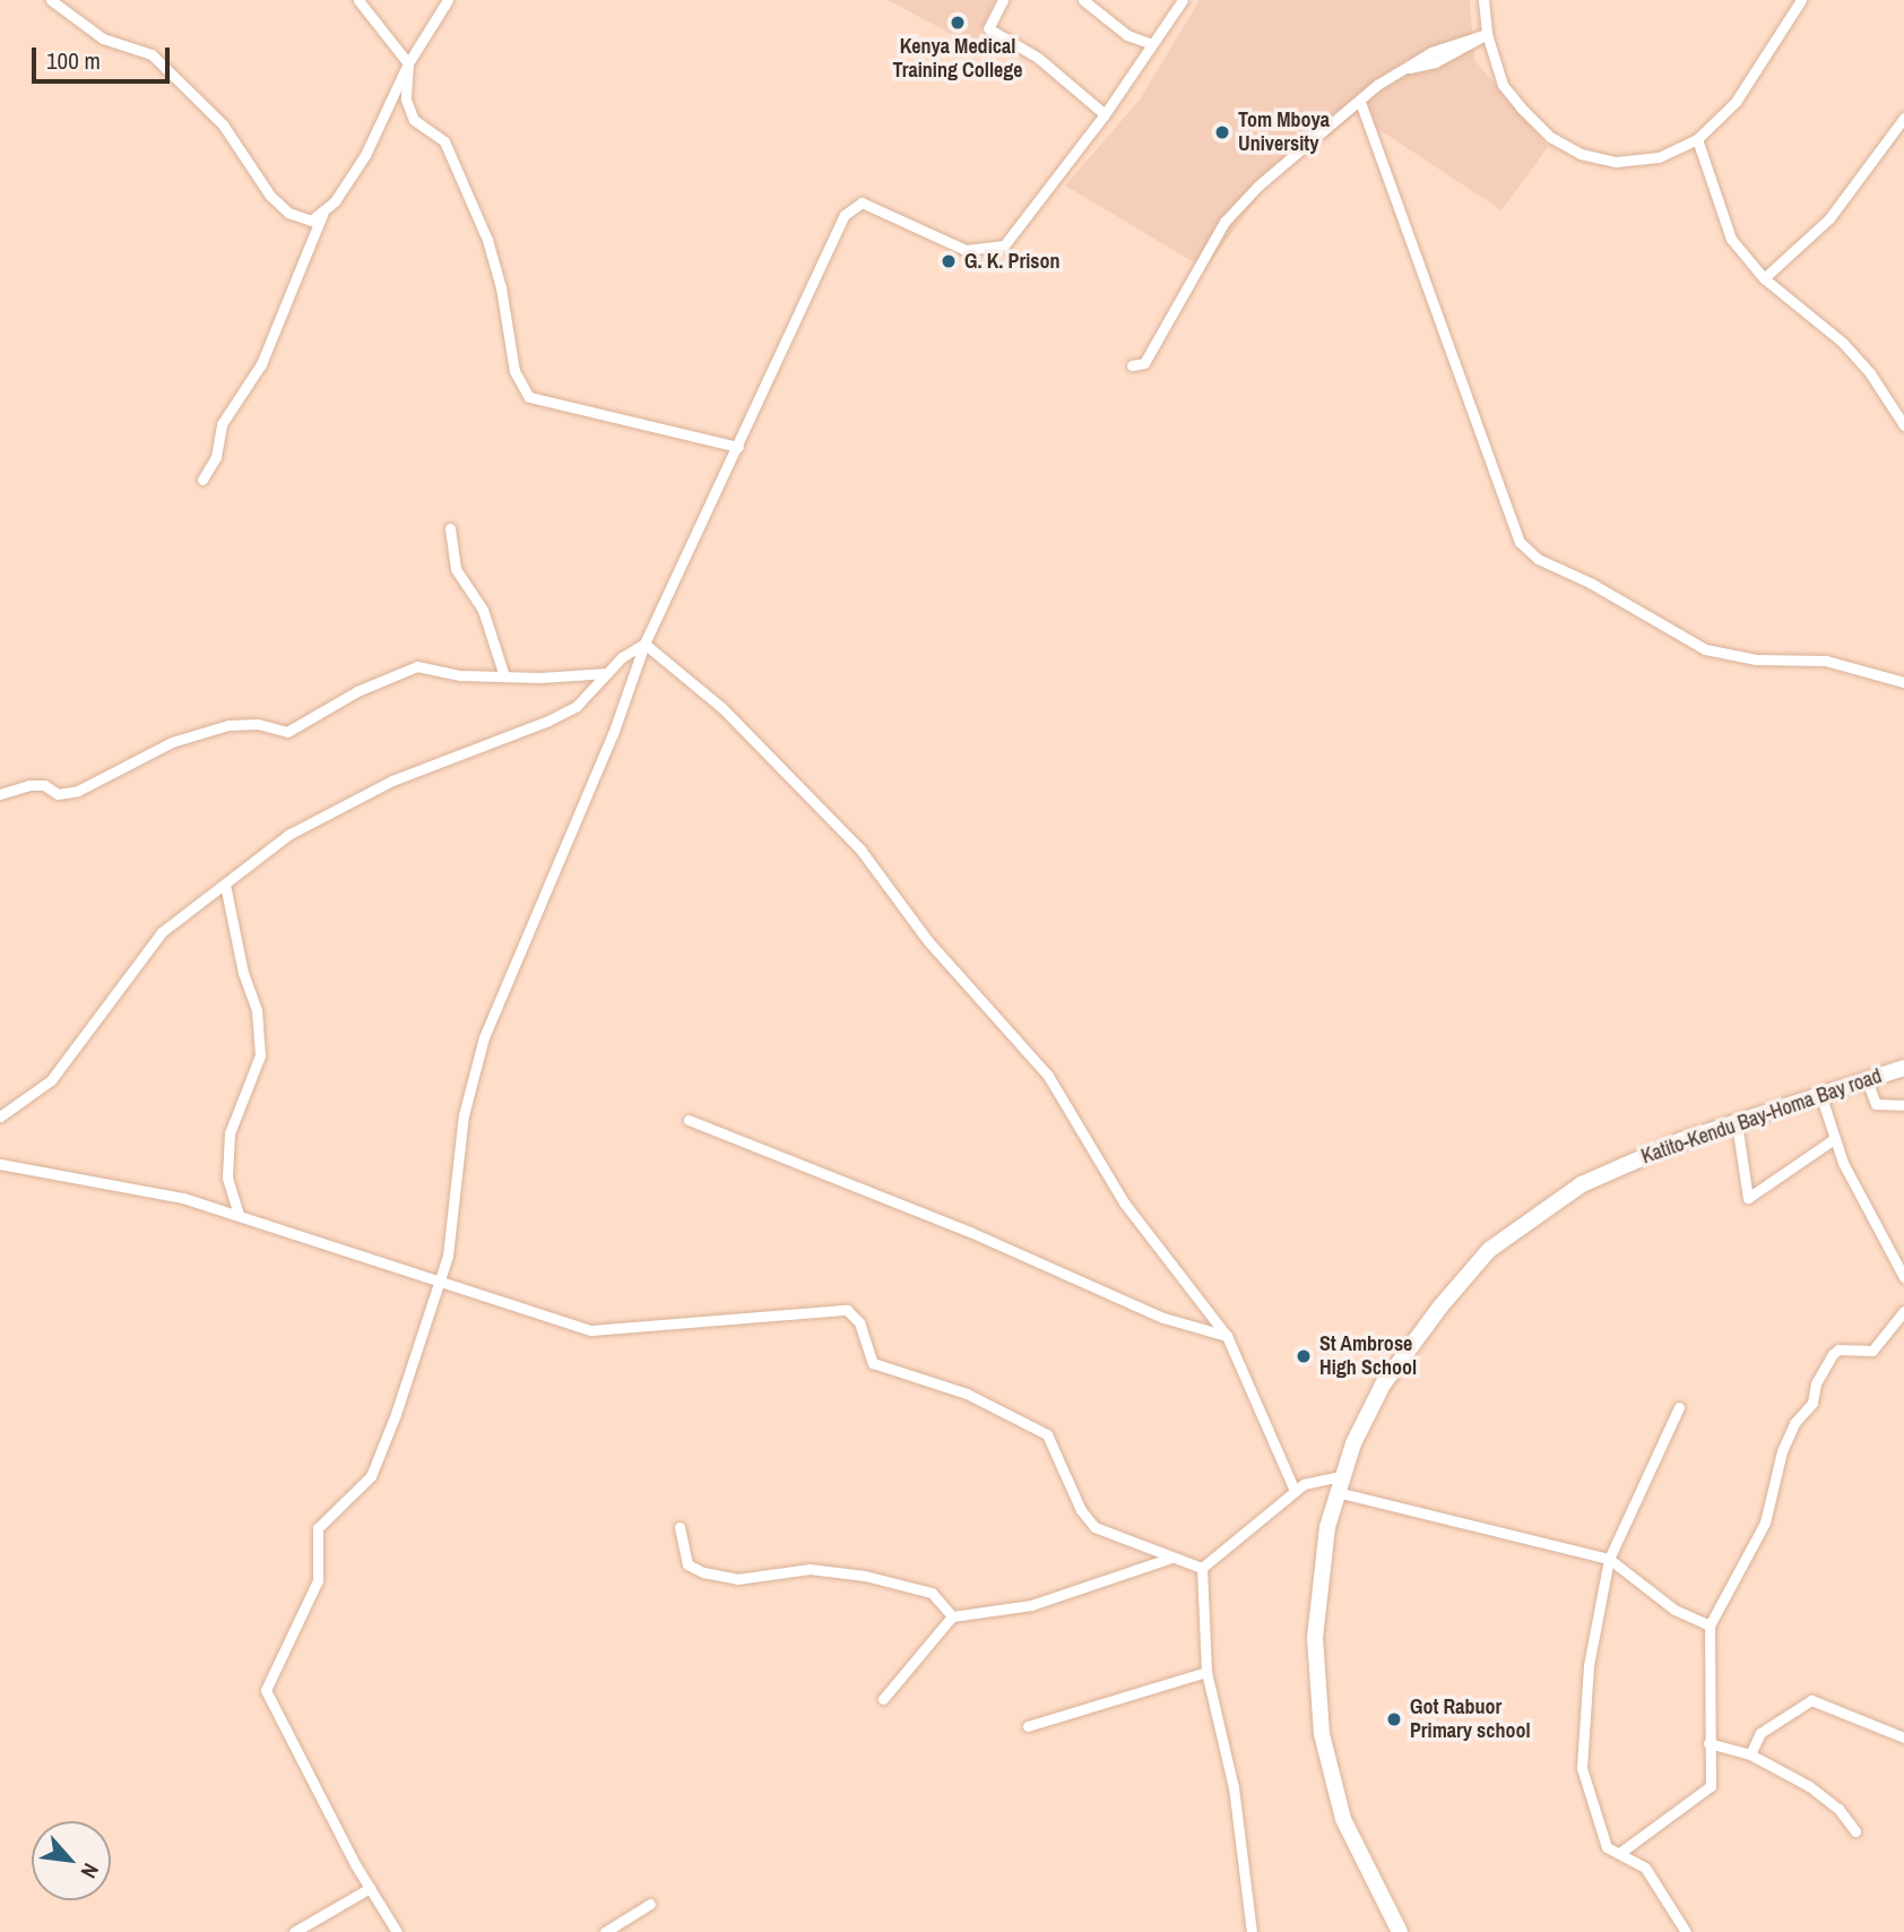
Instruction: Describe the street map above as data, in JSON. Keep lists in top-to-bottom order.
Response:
{
  "streets": {
    "highway": ["Katito-Kendu Bay-Homa Bay road"]
  },
  "places": [
    "Kenya Medical Training College",
    "Tom Mboya University",
    "G. K. Prison",
    "St Ambrose High School",
    "Got Rabuor Primary school"
  ],
  "scale_bar": "100 m",
  "north": "bottom right"
}
